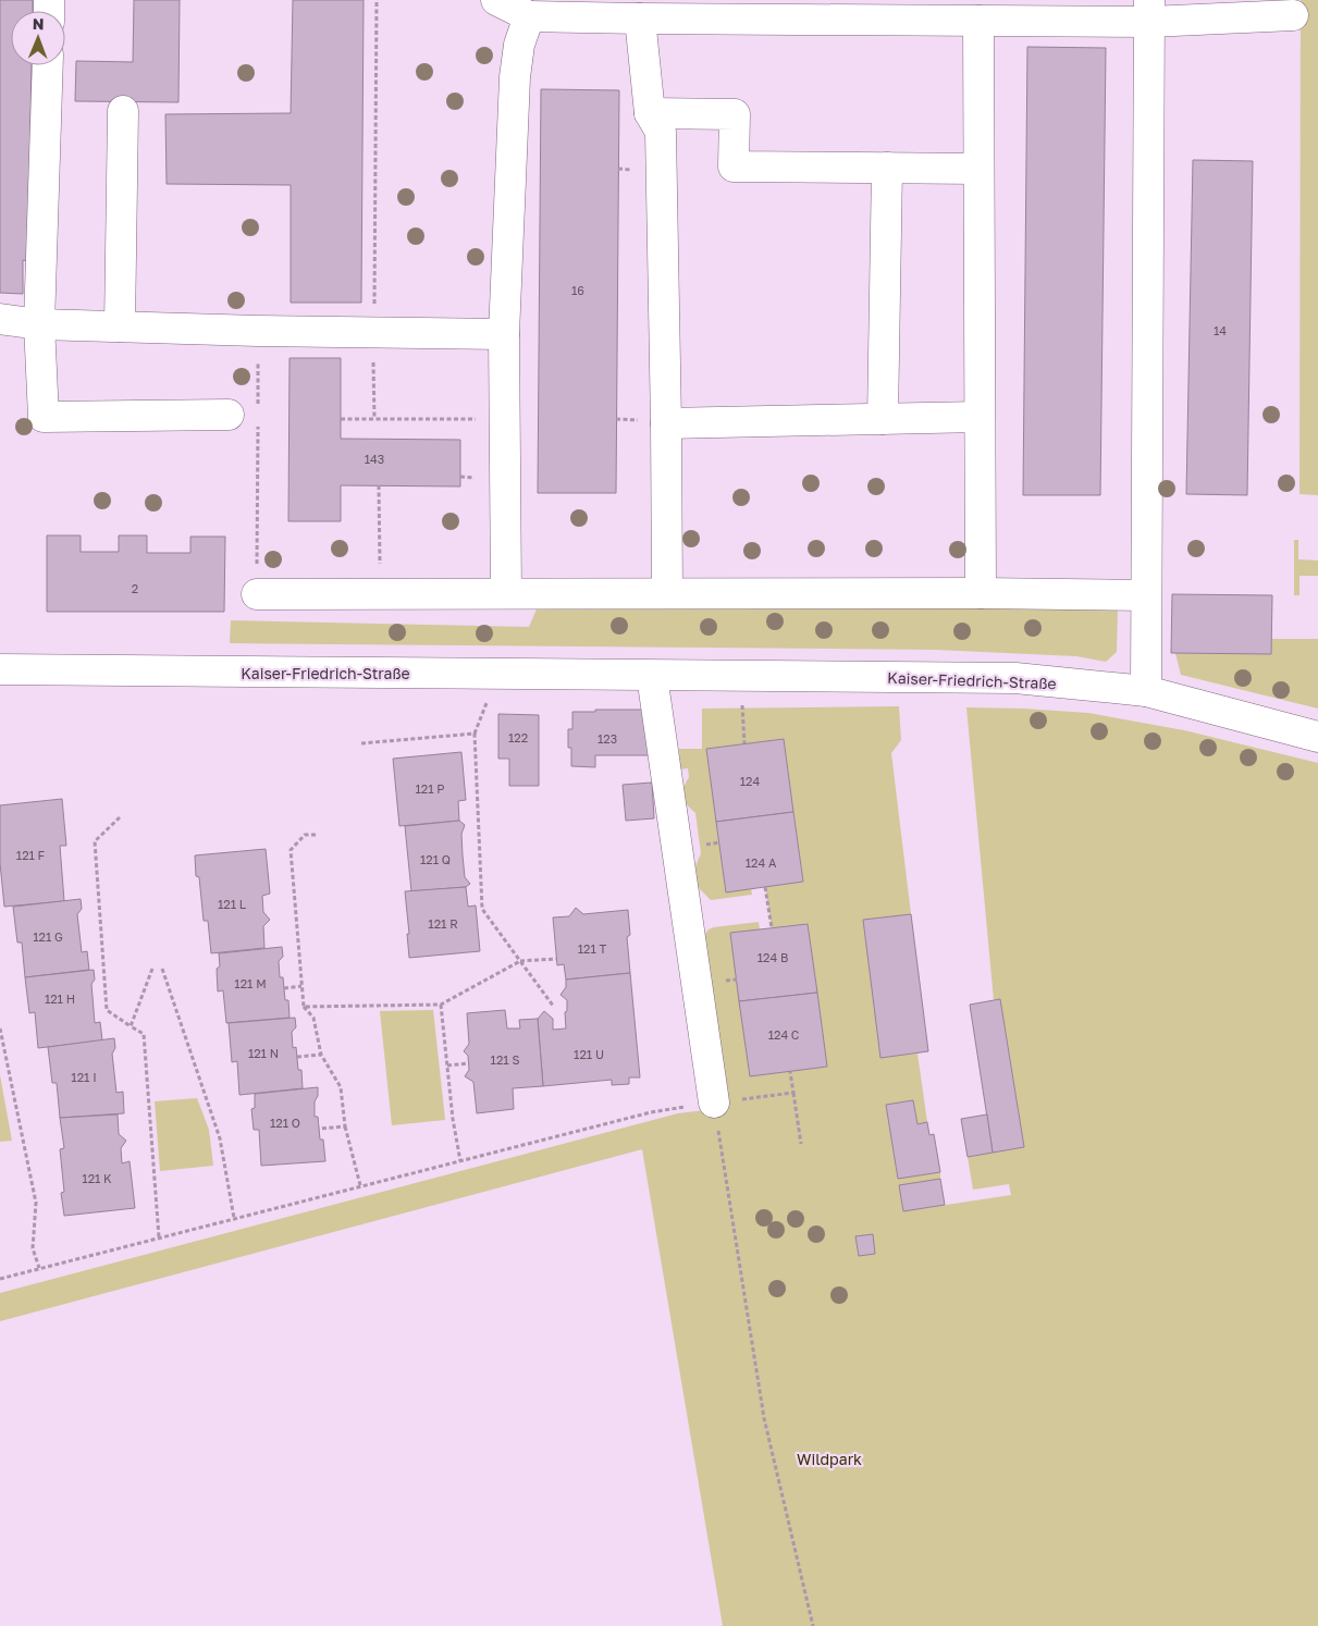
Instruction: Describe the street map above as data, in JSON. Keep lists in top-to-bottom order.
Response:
{
  "streets": {
    "street": ["Kaiser-Friedrich-Straße"]
  },
  "parks": ["Wildpark"],
  "house_numbers": [
    "16",
    "14",
    "143",
    "2",
    "122",
    "123",
    "124",
    "121 P",
    "121 F",
    "121 Q",
    "124 A",
    "121 L",
    "121 R",
    "121 G",
    "121 T",
    "124 B",
    "121 M",
    "121 H",
    "124 C",
    "121 N",
    "121 U",
    "121 S",
    "121 I",
    "121 O",
    "121 K"
  ],
  "north": "top"
}
